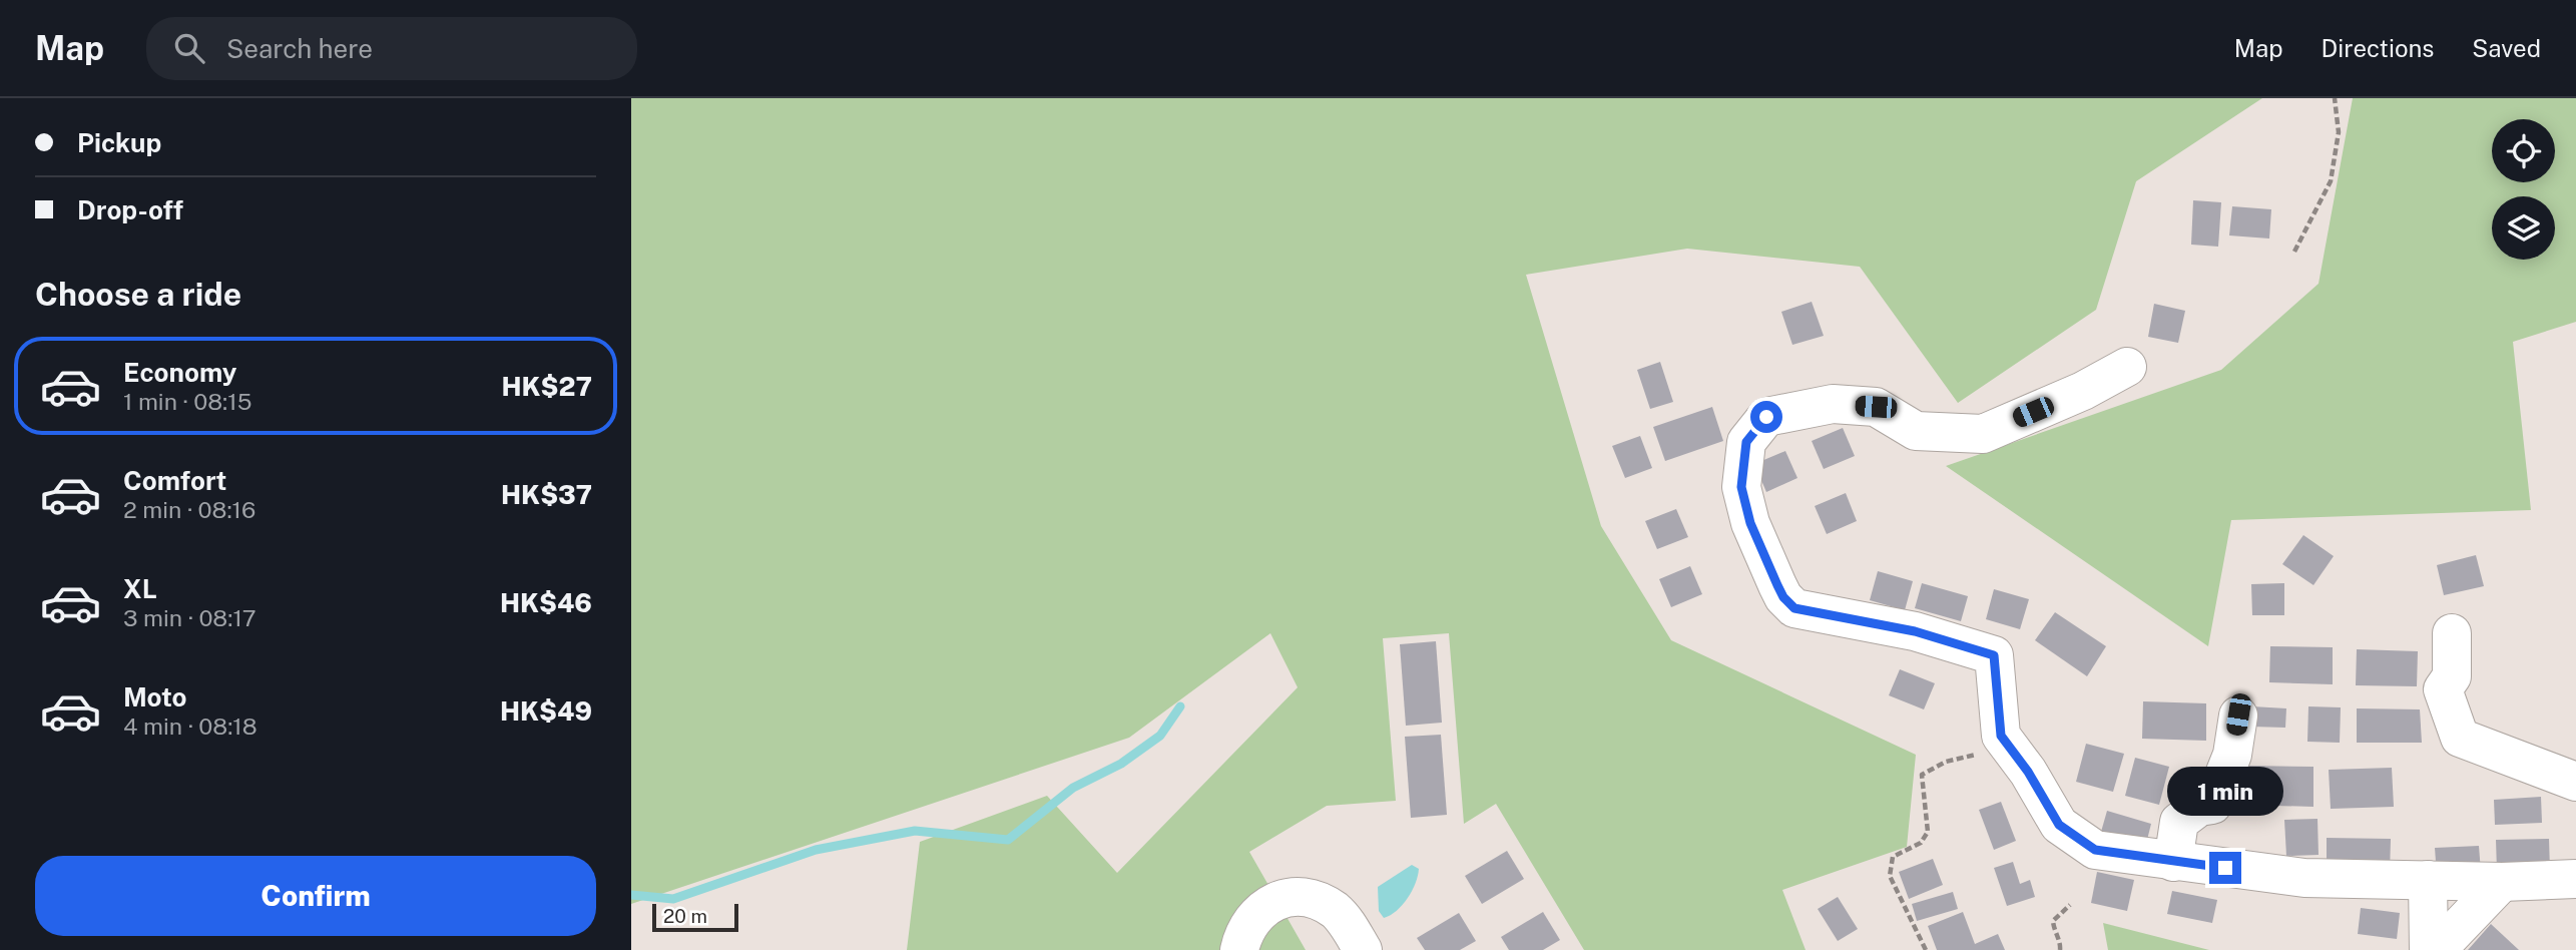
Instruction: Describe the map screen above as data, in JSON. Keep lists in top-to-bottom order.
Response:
{
  "scale_bar": "20 m",
  "page": {
    "header": "Map",
    "search": "Search here",
    "nav": ["Map", "Directions", "Saved"],
    "banner": ["Pickup", "Drop-off"],
    "heading": "Choose a ride",
    "list": [
      {
        "name": "Economy",
        "note": "1 min · 08:15",
        "value": "HK$27"
      },
      {
        "name": "Comfort",
        "note": "2 min · 08:16",
        "value": "HK$37"
      },
      {
        "name": "XL",
        "note": "3 min · 08:17",
        "value": "HK$46"
      },
      {
        "name": "Moto",
        "note": "4 min · 08:18",
        "value": "HK$49"
      }
    ],
    "bubble": "1 min",
    "buttons": "Confirm",
    "scale": "20 m"
  }
}
